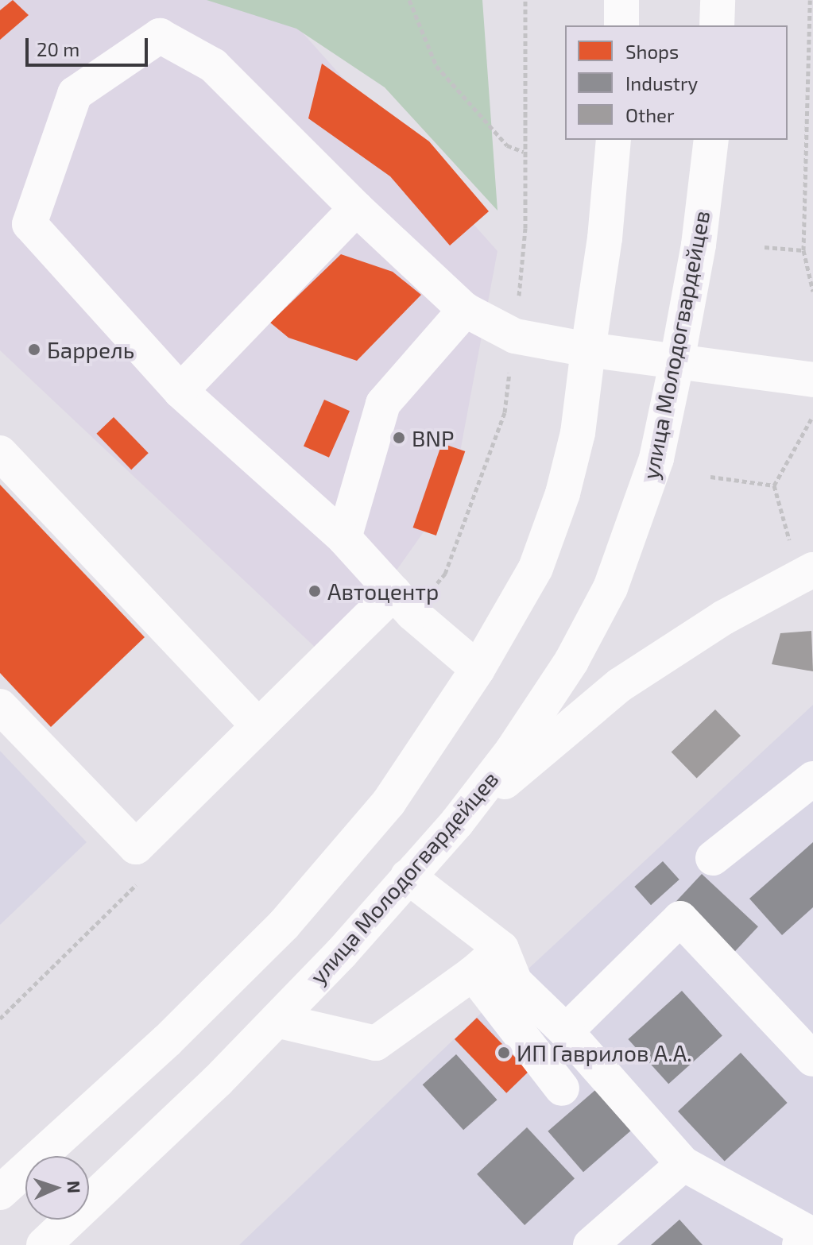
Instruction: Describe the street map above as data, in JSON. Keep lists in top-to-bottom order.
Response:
{
  "streets": {
    "main road": ["улица Молодогвардейцев"]
  },
  "places": [
    "Баррель",
    "BNP",
    "Автоцентр",
    "ИП Гаврилов А.А."
  ],
  "legend": ["Shops", "Industry", "Other"],
  "scale_bar": "20 m",
  "north": "right"
}
